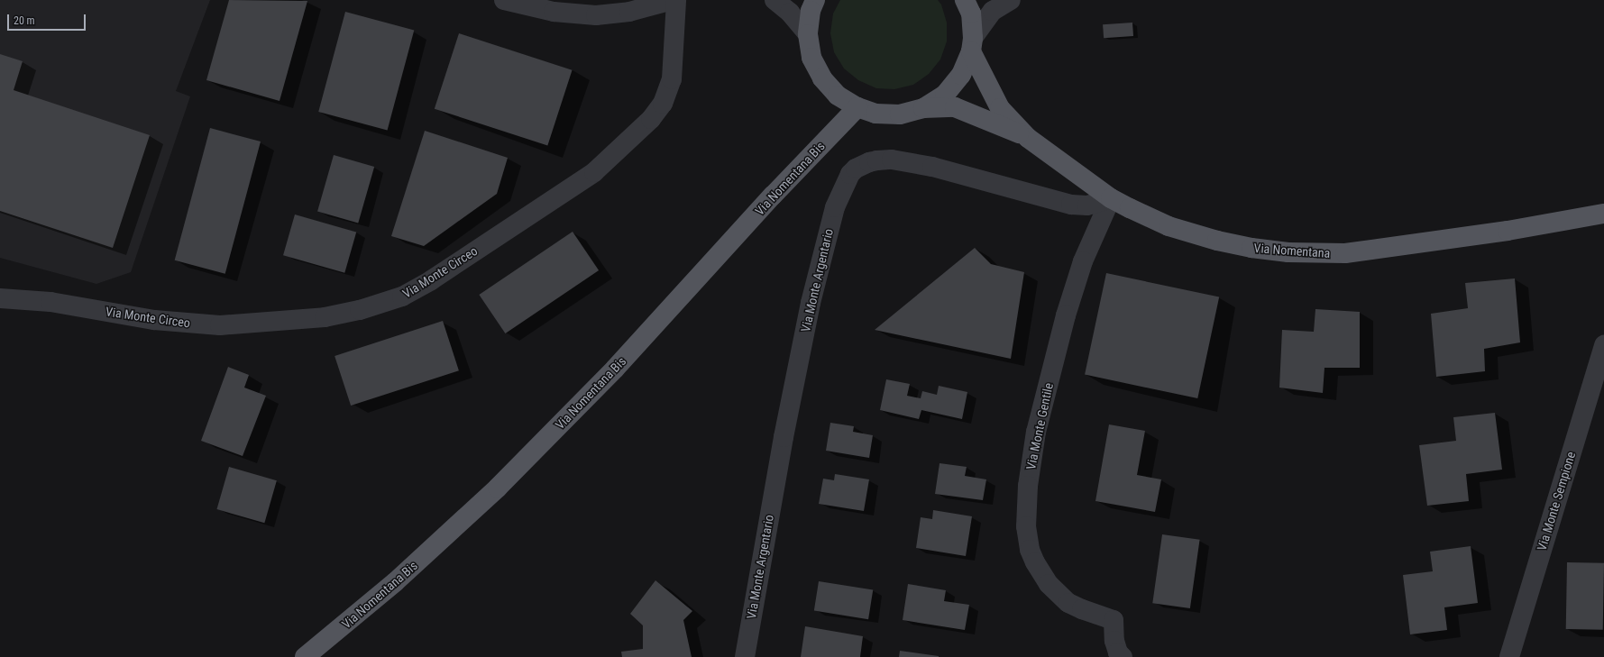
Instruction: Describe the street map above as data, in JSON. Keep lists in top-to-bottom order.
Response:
{
  "streets": {
    "main road": ["Via Nomentana Bis", "Via Nomentana"],
    "street": [
      "Via Monte Circeo",
      "Via Monte Argentario",
      "Via Monte Gentile",
      "Via Monte Sempione"
    ]
  },
  "crossings": [
    ["Via Nomentana", "Via Monte Argentario"],
    ["Via Nomentana", "Via Monte Gentile"],
    ["Via Monte Argentario", "Via Monte Gentile"]
  ],
  "scale_bar": "20 m"
}
